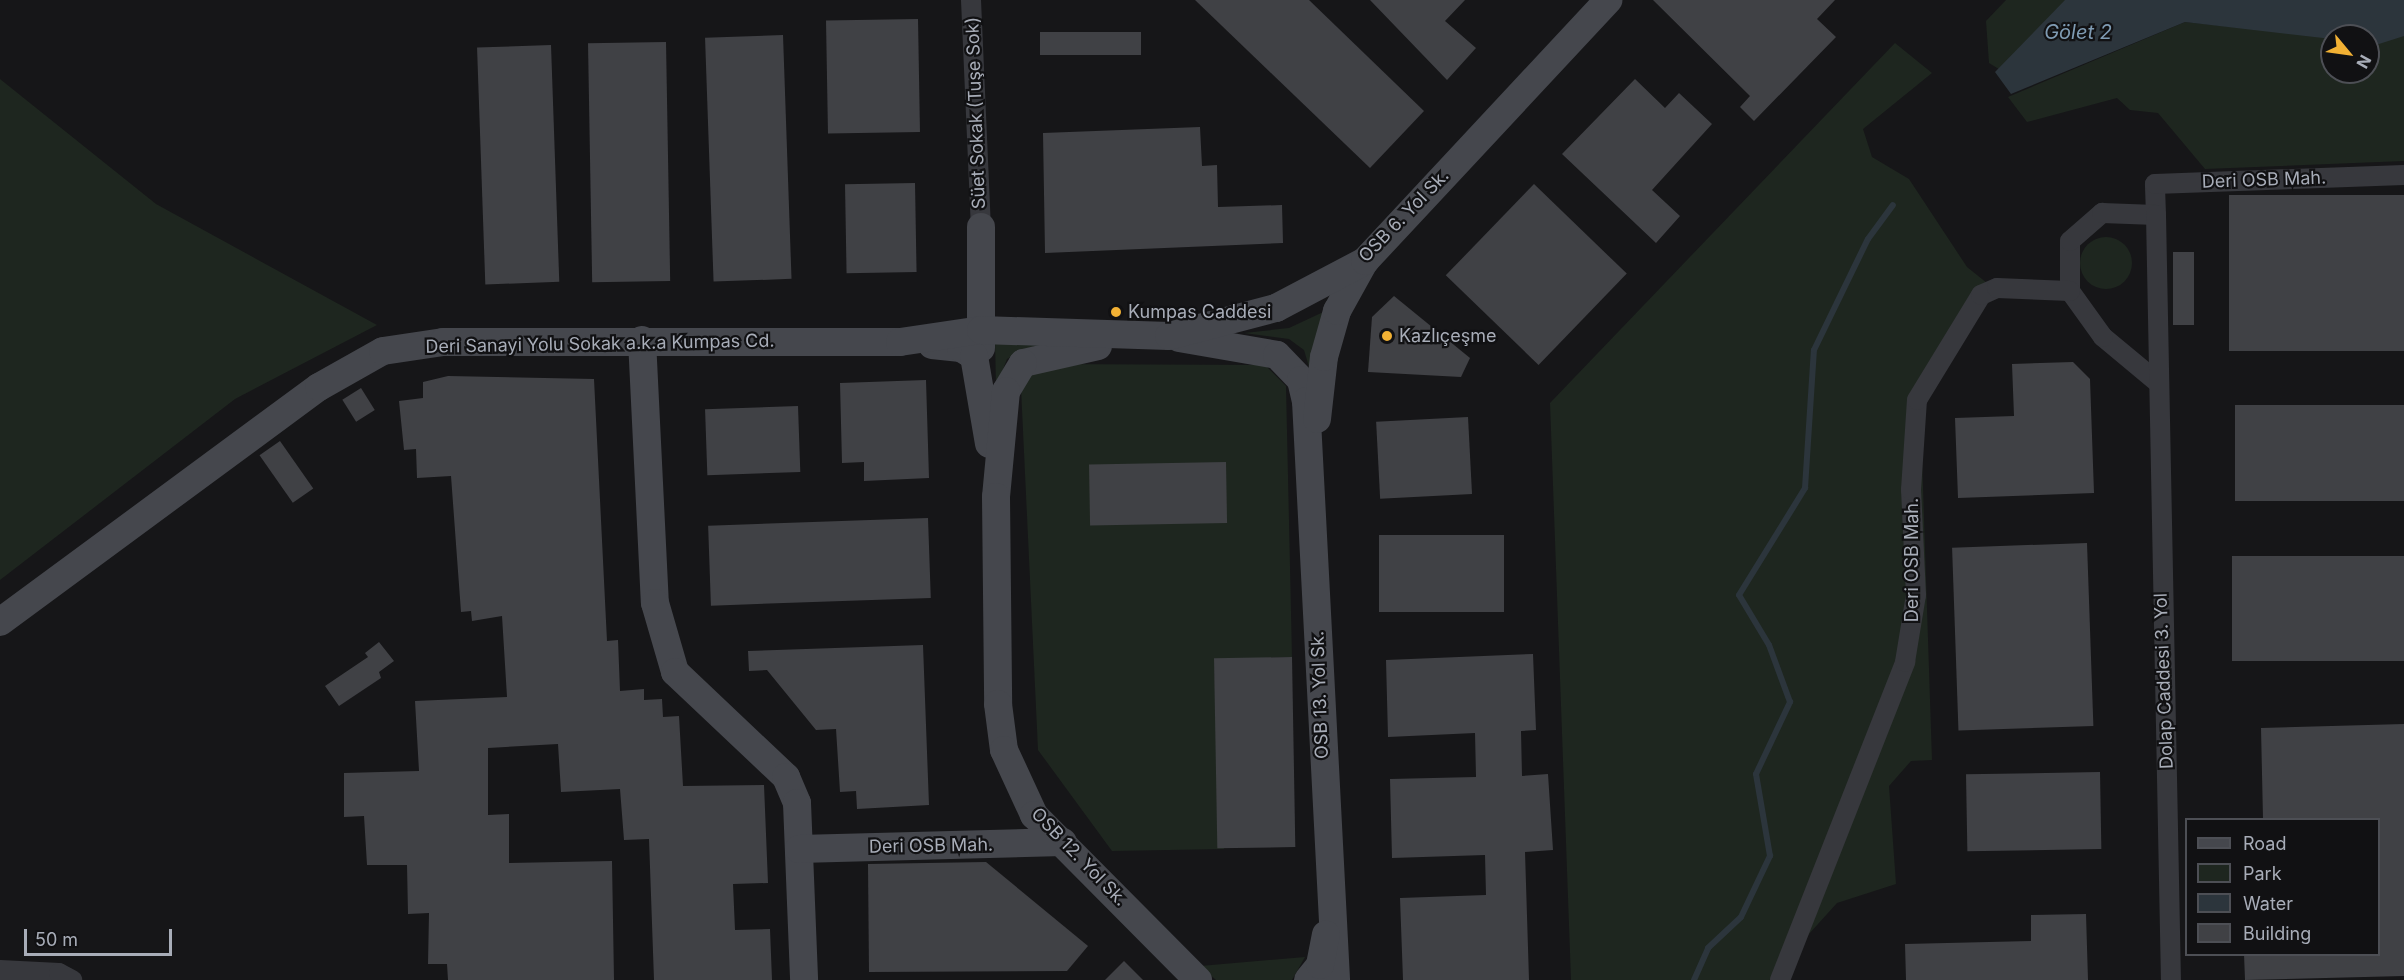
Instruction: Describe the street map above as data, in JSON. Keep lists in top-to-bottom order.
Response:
{
  "streets": {
    "main road": [
      "Deri OSB Mah.",
      "OSB 6. Yol Sk.",
      "Deri Sanayi Yolu Sokak a.k.a Kumpas Cd.",
      "OSB 13. Yol Sk.",
      "OSB 12. Yol Sk."
    ],
    "street": ["Süet Sokak (Tuşe Sok)", "Dolap Caddesi 3. Yol"]
  },
  "crossings": [
    ["Deri OSB Mah.", "Dolap Caddesi 3. Yol"],
    ["Deri OSB Mah.", "OSB 12. Yol Sk."],
    ["OSB 6. Yol Sk.", "Deri Sanayi Yolu Sokak a.k.a Kumpas Cd."]
  ],
  "water": ["Gölet 2"],
  "places": ["Kumpas Caddesi", "Kazlıçeşme"],
  "legend": [
    "Road",
    "Park",
    "Water",
    "Building"
  ],
  "scale_bar": "50 m",
  "north": "bottom right"
}
